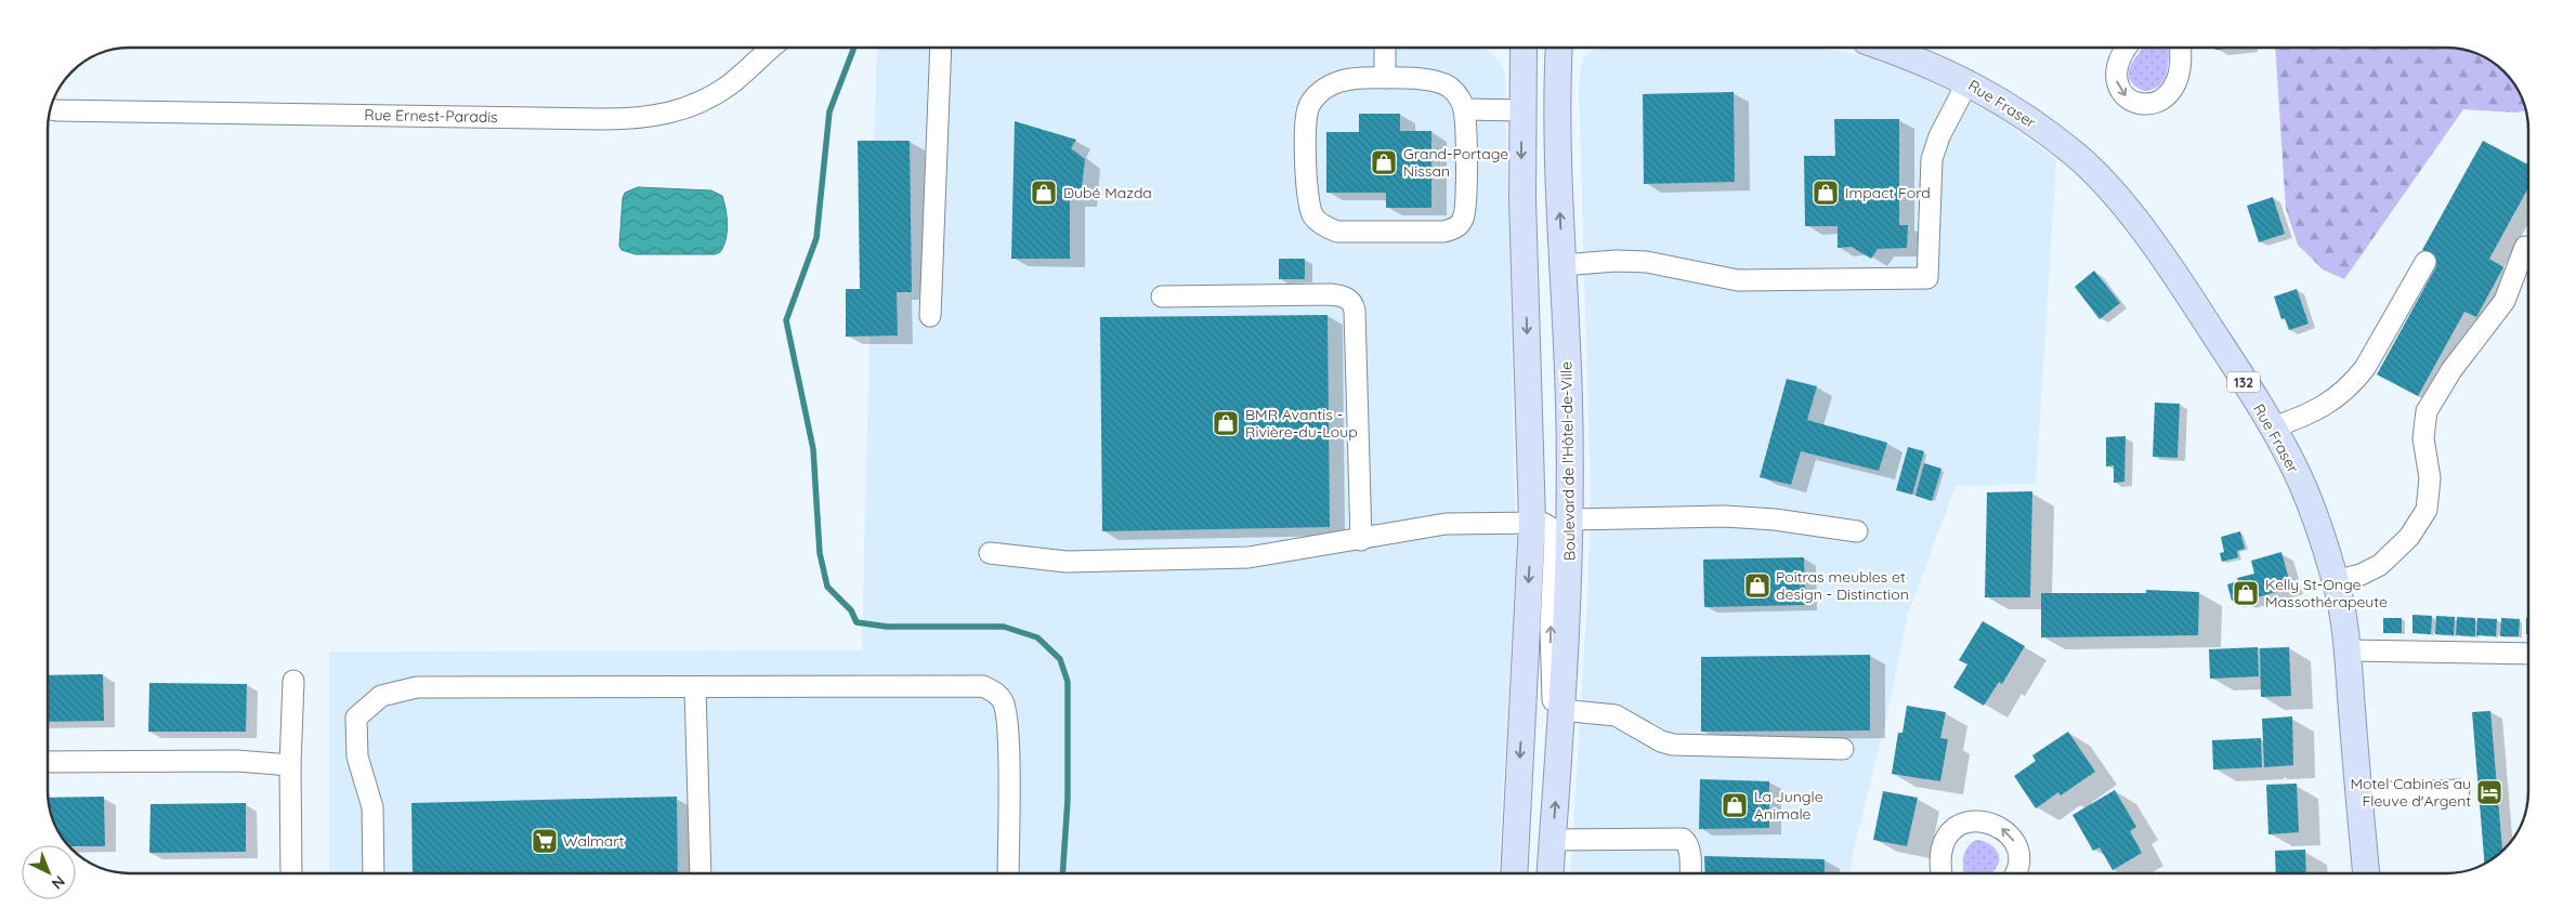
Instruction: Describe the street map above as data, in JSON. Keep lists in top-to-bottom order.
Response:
{
  "streets": {
    "main road": ["Rue Fraser", "132", "Boulevard de l'Hôtel-de-Ville"],
    "street": ["Rue Ernest-Paradis"]
  },
  "places": {
    "shop": [
      "Grand-Portage Nissan",
      "Dubé Mazda",
      "Impact Ford",
      "BMR Avantis - Rivière-du-Loup",
      "Poitras meubles et design - Distinction",
      "Kelly St-Onge Massothérapeute",
      "La Jungle Animale"
    ],
    "hotel": ["Motel Cabines au Fleuve d'Argent"],
    "supermarket": ["Walmart"]
  },
  "north": "bottom right"
}
